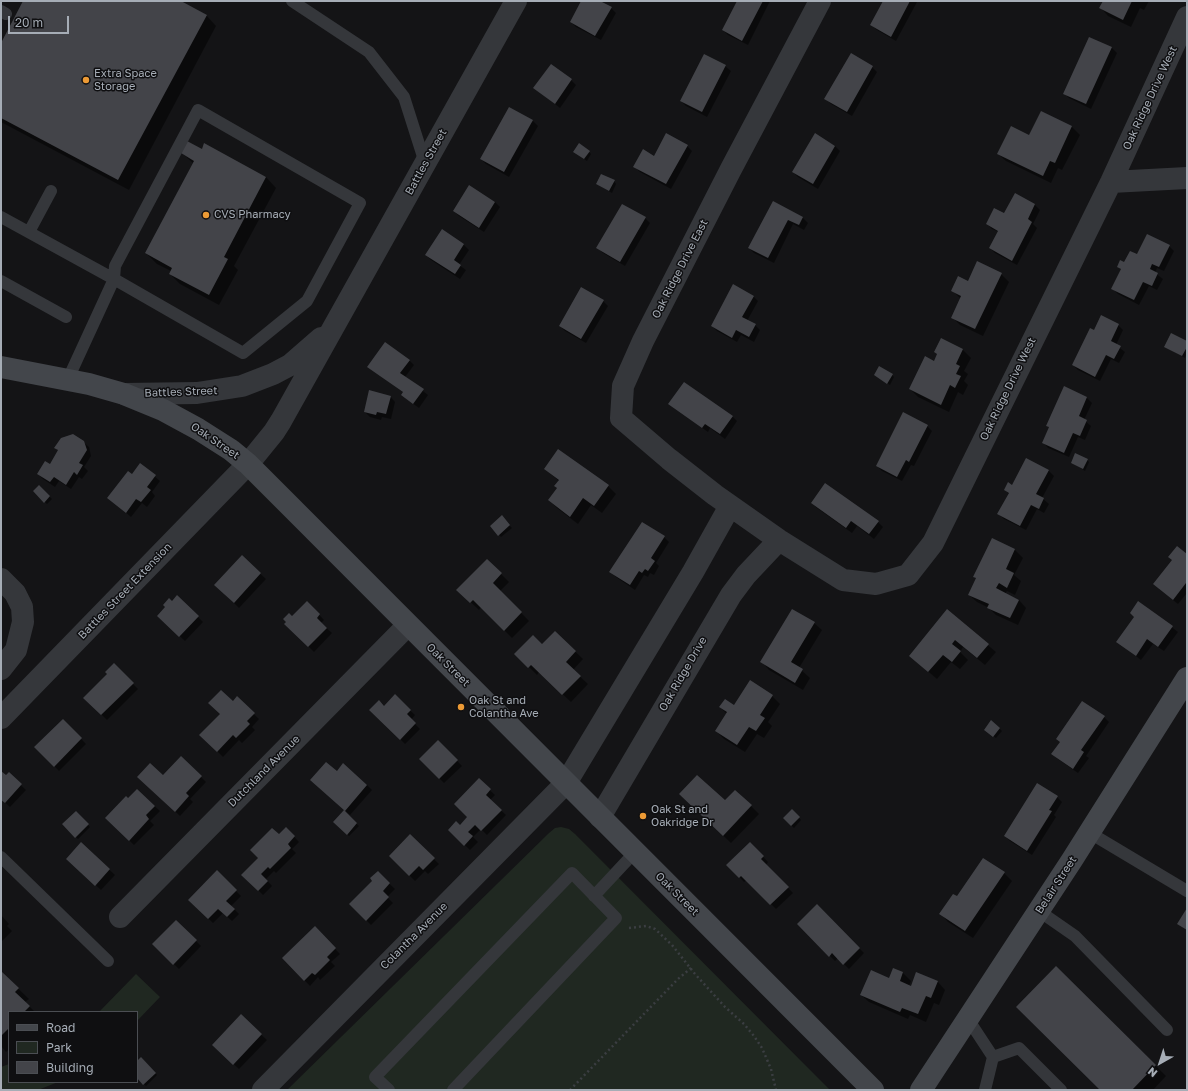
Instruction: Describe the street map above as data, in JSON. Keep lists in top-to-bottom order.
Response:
{
  "streets": {
    "main road": ["Oak Street", "Belair Street"],
    "street": [
      "Oak Ridge Drive West",
      "Battles Street",
      "Oak Ridge Drive East",
      "Battles Street Extension",
      "Oak Ridge Drive",
      "Dutchland Avenue",
      "Colantha Avenue"
    ]
  },
  "crossings": [
    ["Oak Ridge Drive West", "Oak Ridge Drive East"],
    ["Oak Ridge Drive West", "Oak Ridge Drive"],
    ["Battles Street", "Oak Street"],
    ["Battles Street", "Battles Street Extension"],
    ["Oak Street", "Battles Street Extension"],
    ["Oak Street", "Oak Ridge Drive"],
    ["Oak Street", "Dutchland Avenue"],
    ["Oak Street", "Colantha Avenue"]
  ],
  "places": [
    "Extra Space Storage",
    "CVS Pharmacy",
    "Oak St and Colantha Ave",
    "Oak St and Oakridge Dr"
  ],
  "legend": ["Road", "Park", "Building"],
  "scale_bar": "20 m",
  "north": "bottom left"
}
